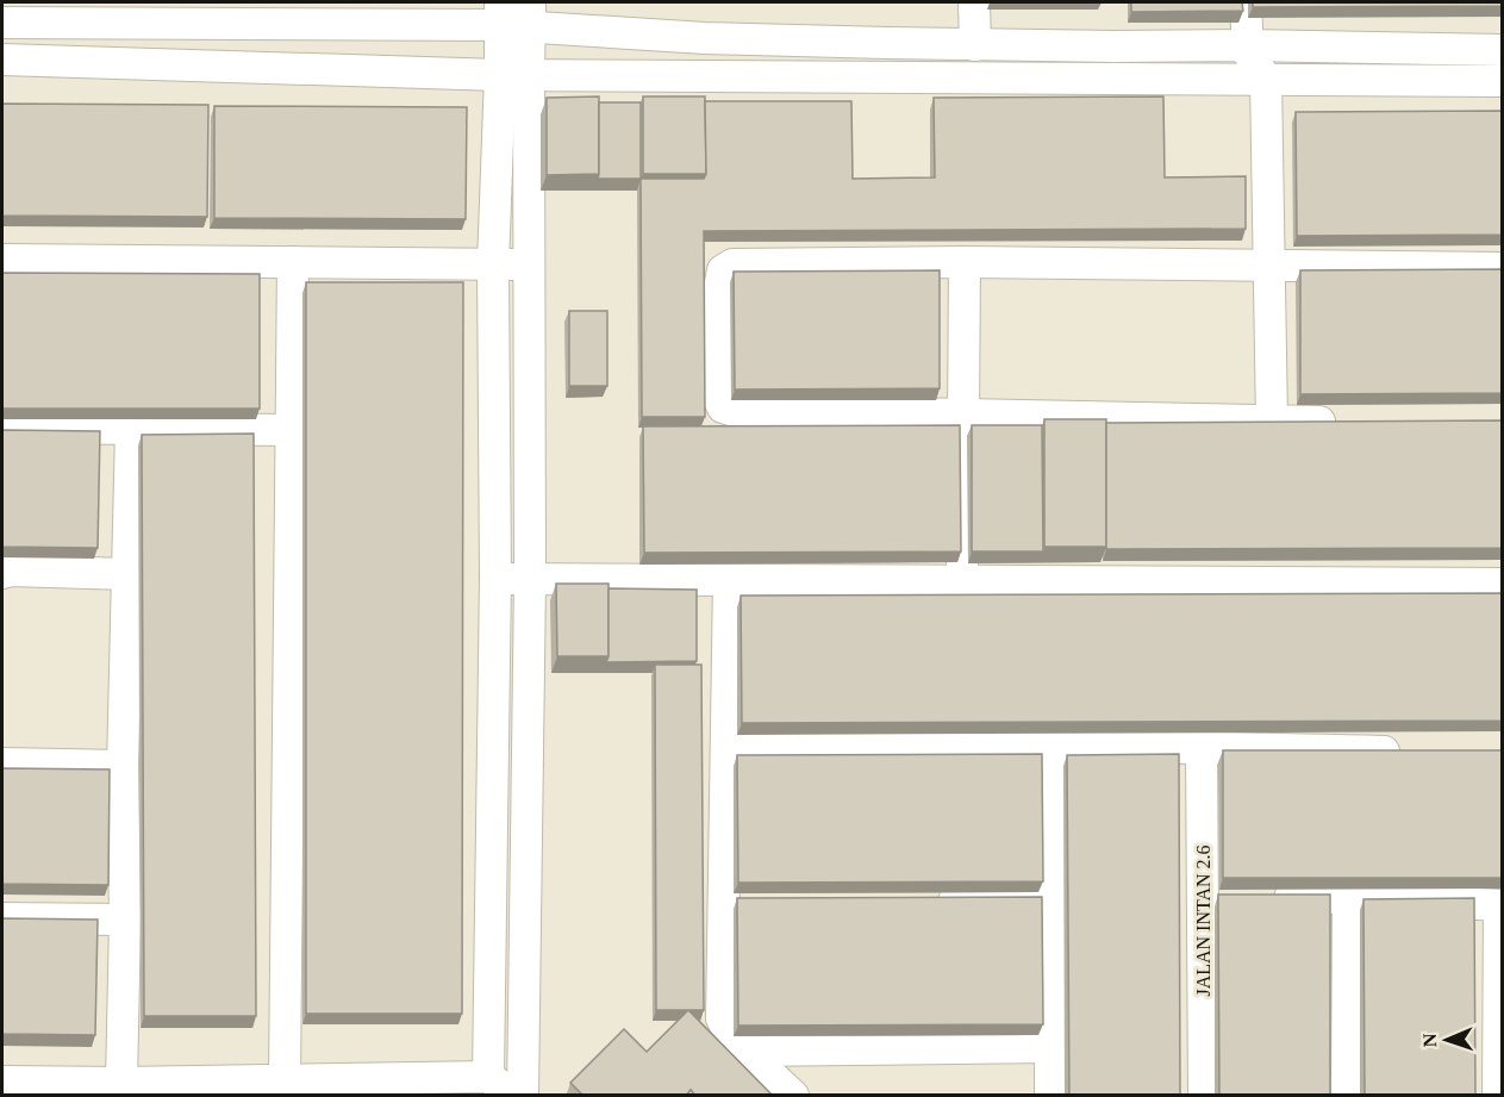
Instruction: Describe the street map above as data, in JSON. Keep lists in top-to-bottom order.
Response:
{
  "streets": {
    "street": ["JALAN INTAN 2.6"]
  },
  "north": "left"
}
